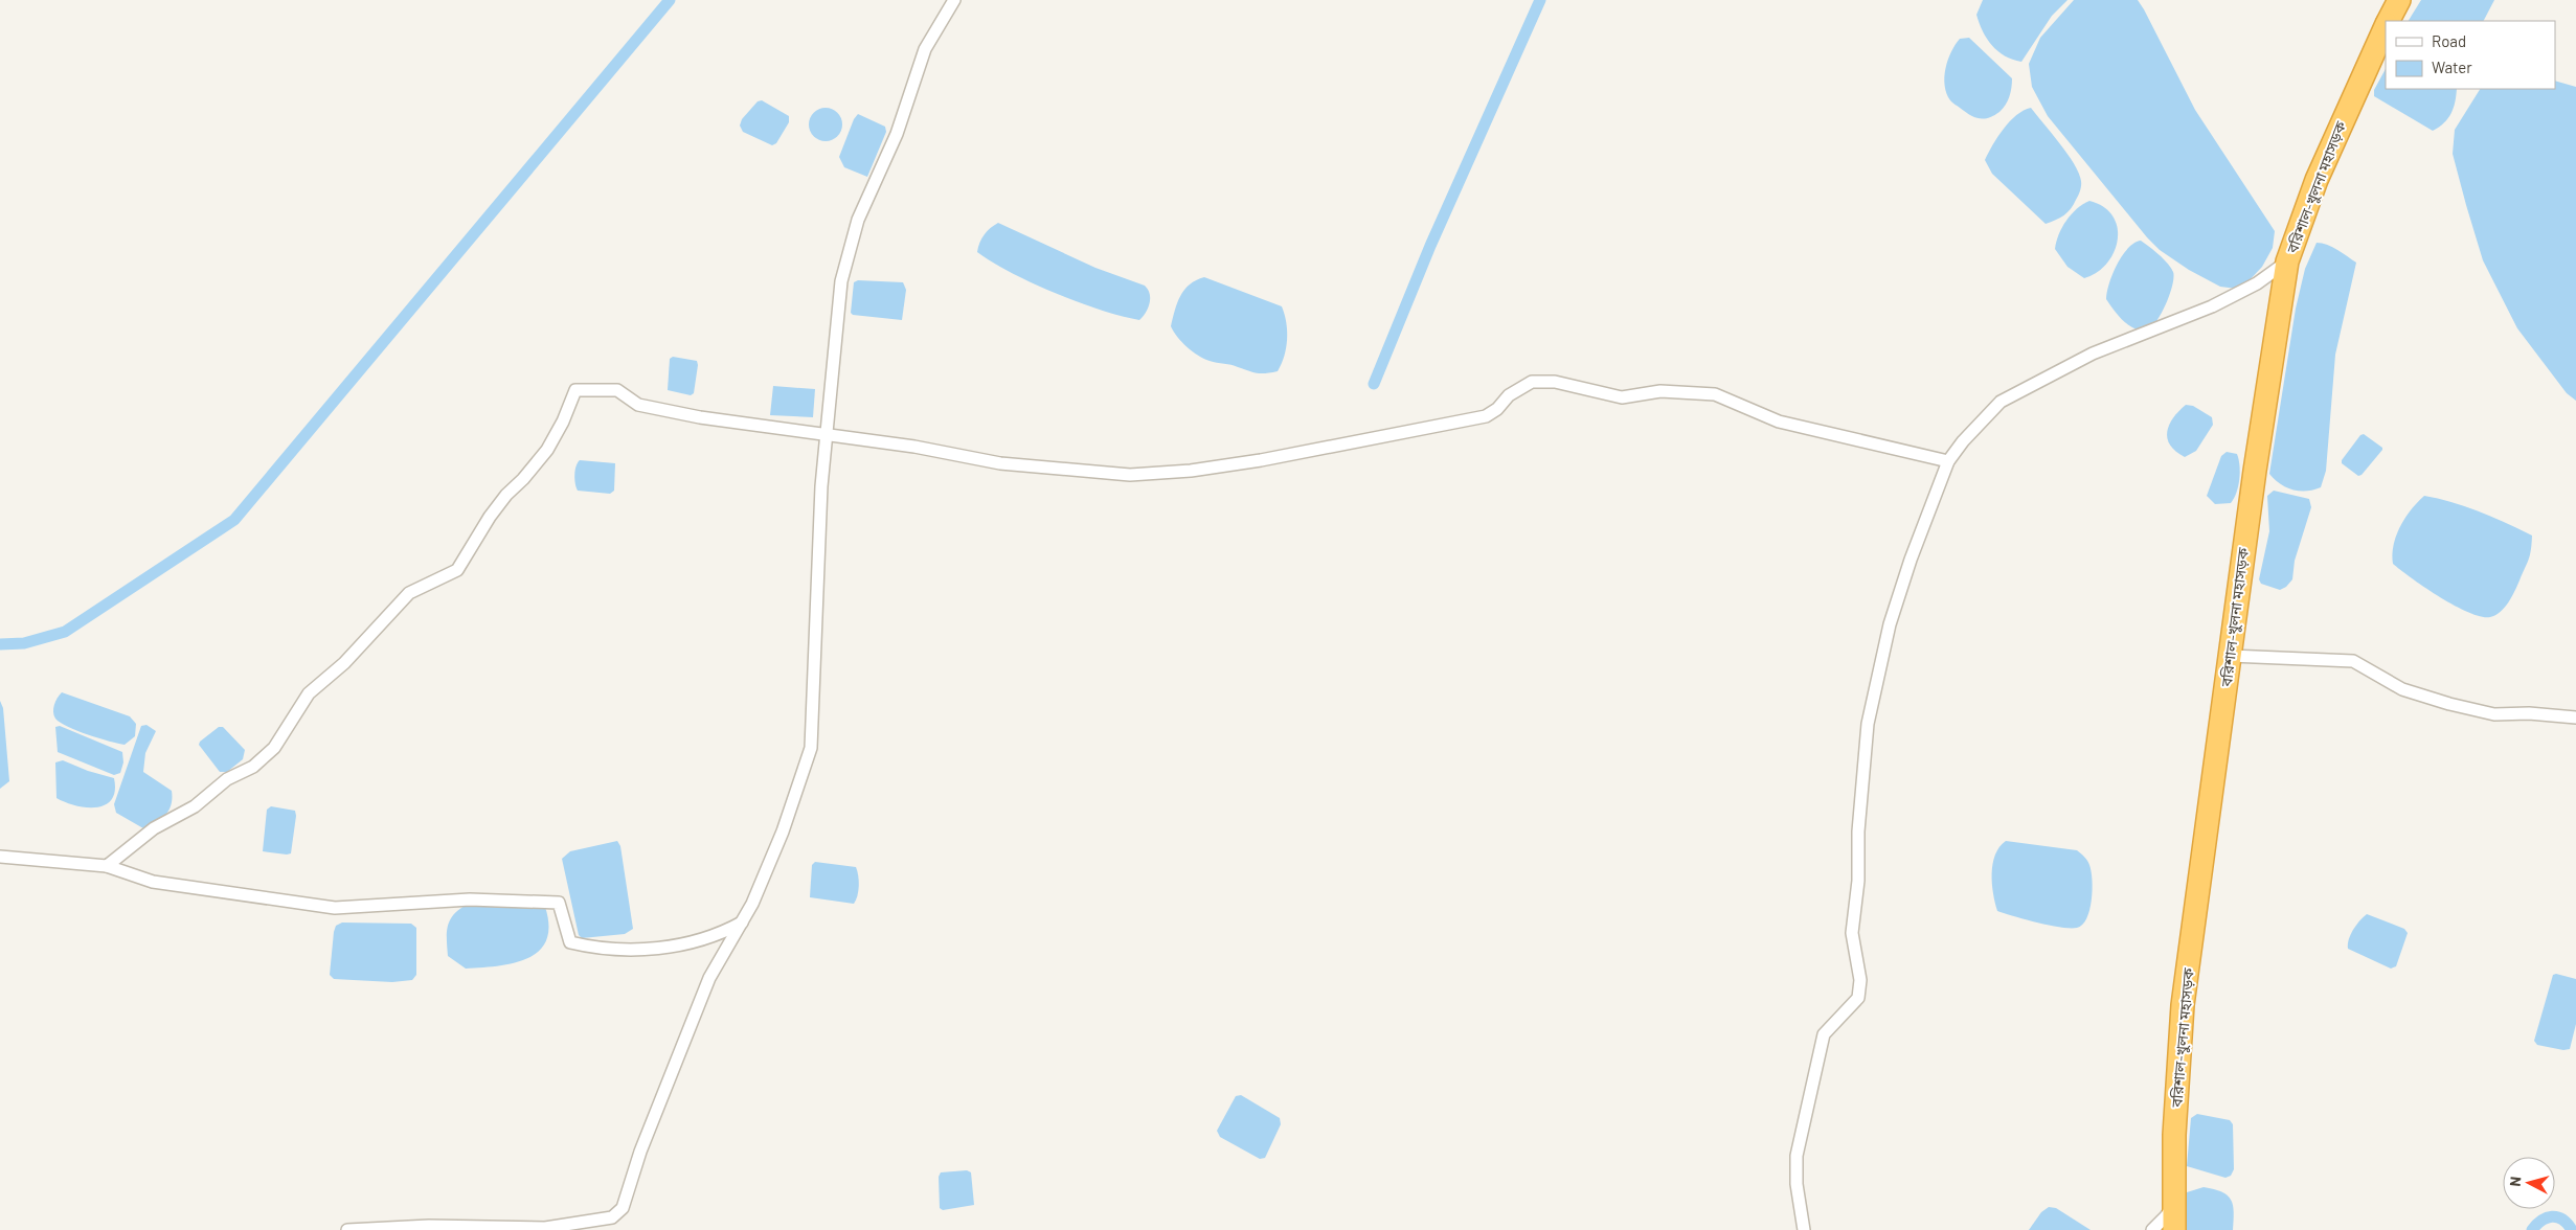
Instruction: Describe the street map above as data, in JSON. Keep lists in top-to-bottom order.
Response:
{
  "streets": {
    "highway": ["বরিশাল-খুলনা মহাসড়ক"]
  },
  "legend": ["Road", "Water"],
  "north": "left"
}
